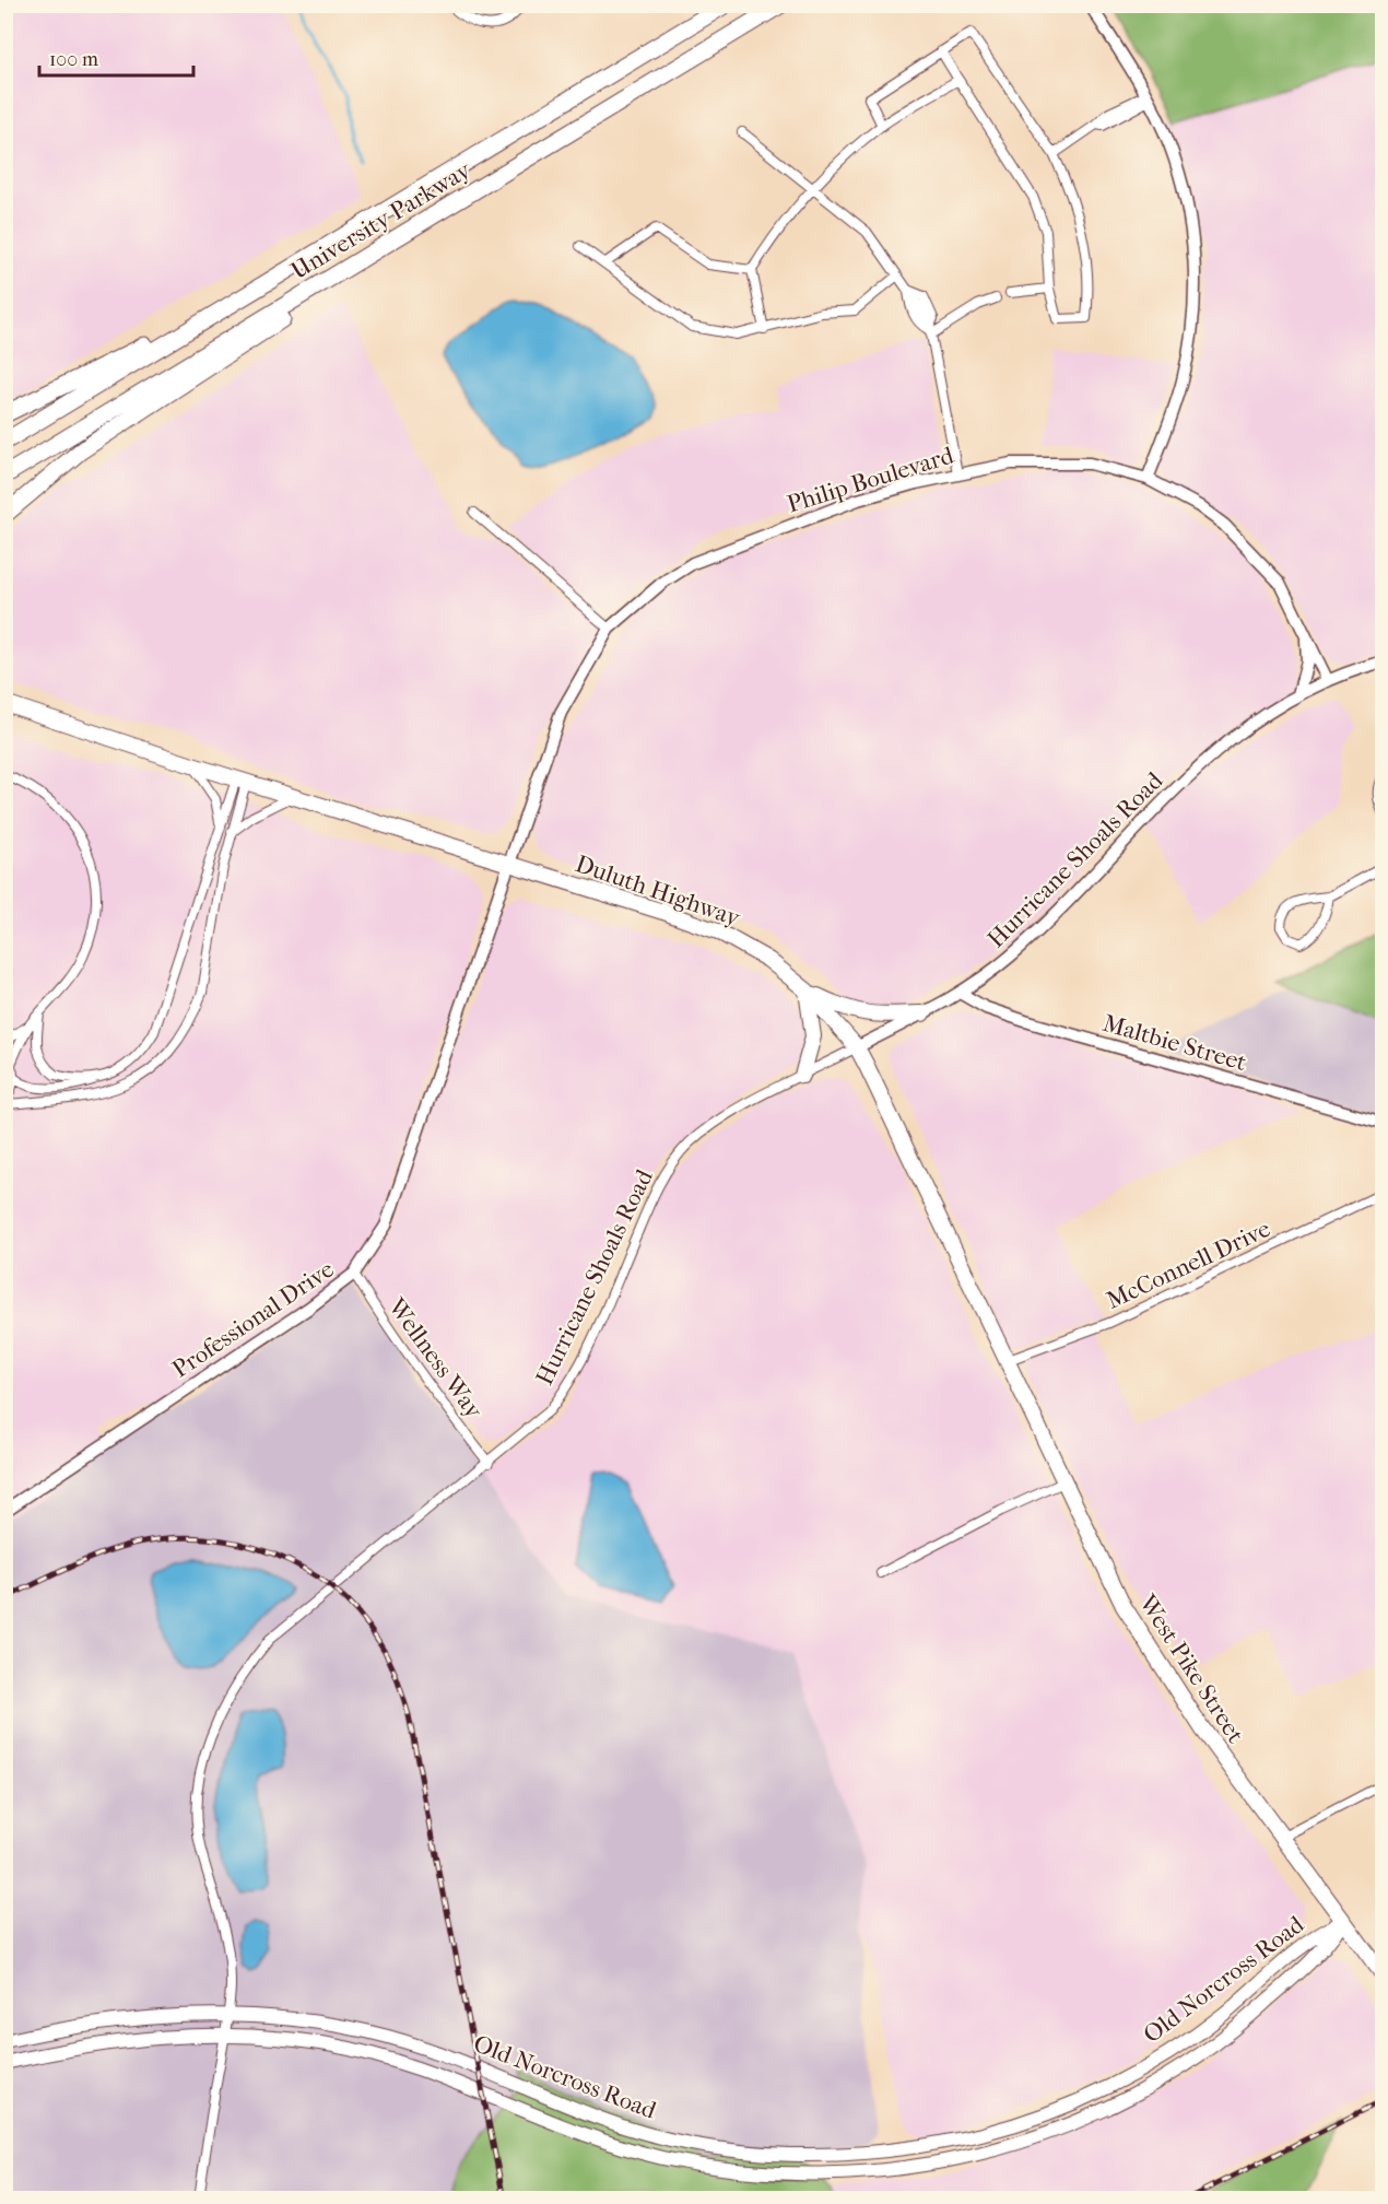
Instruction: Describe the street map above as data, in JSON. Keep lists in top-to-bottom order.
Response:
{
  "streets": {
    "highway": ["University Parkway"],
    "main road": ["Duluth Highway", "West Pike Street", "Old Norcross Road"],
    "street": [
      "Philip Boulevard",
      "Hurricane Shoals Road",
      "Maltbie Street",
      "McConnell Drive",
      "Professional Drive",
      "Wellness Way"
    ]
  },
  "crossings": [
    ["Philip Boulevard", "Hurricane Shoals Road"],
    ["Philip Boulevard", "Duluth Highway"],
    ["Philip Boulevard", "Professional Drive"],
    ["Hurricane Shoals Road", "Duluth Highway"],
    ["Hurricane Shoals Road", "Maltbie Street"],
    ["Hurricane Shoals Road", "Wellness Way"],
    ["Hurricane Shoals Road", "Old Norcross Road"],
    ["Duluth Highway", "McConnell Drive"],
    ["Duluth Highway", "Professional Drive"],
    ["Duluth Highway", "West Pike Street"],
    ["McConnell Drive", "West Pike Street"],
    ["Professional Drive", "Wellness Way"],
    ["West Pike Street", "Old Norcross Road"]
  ],
  "scale_bar": "100 m"
}
